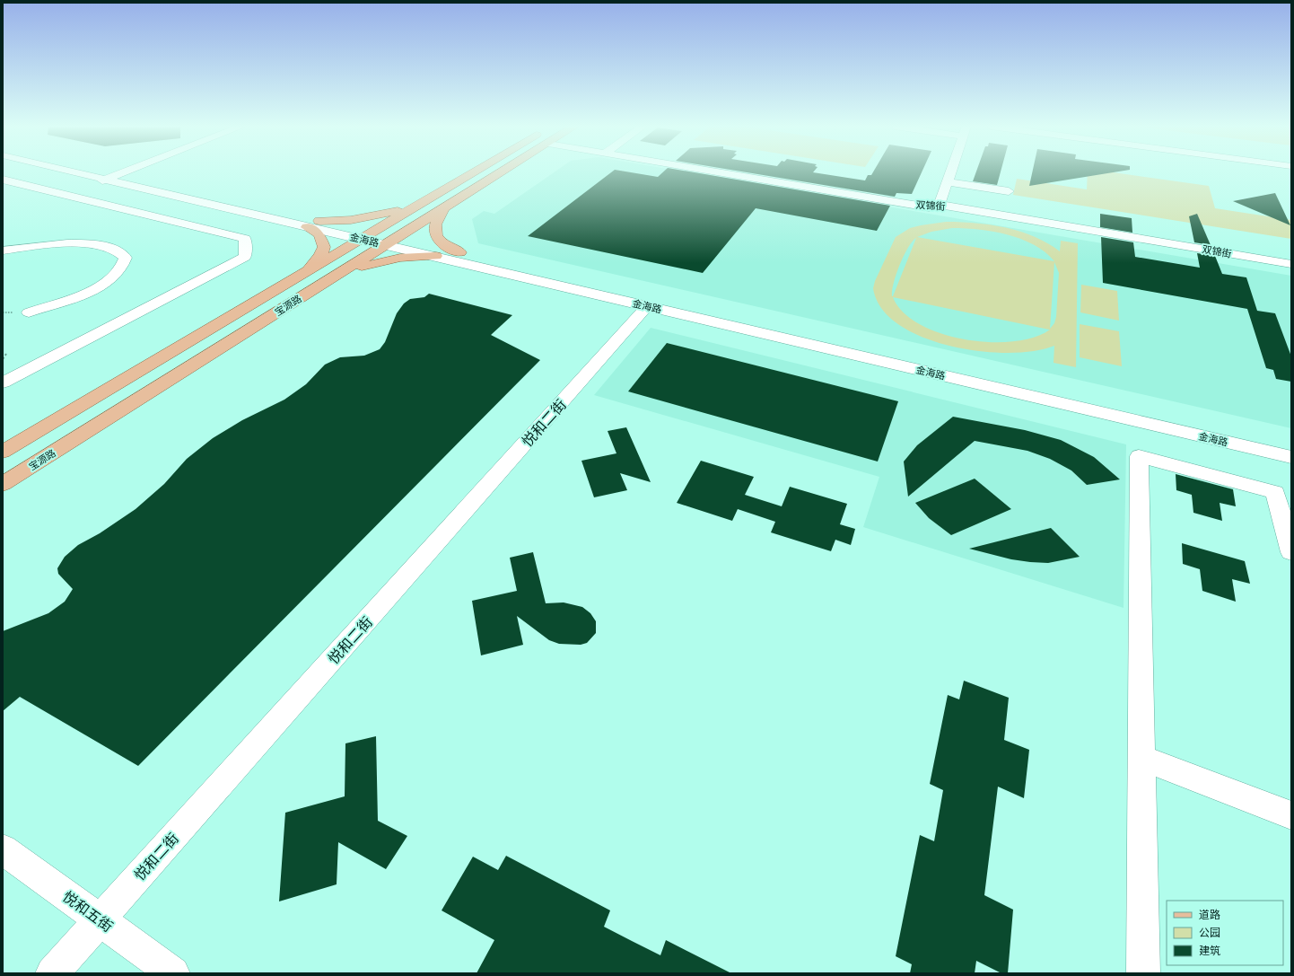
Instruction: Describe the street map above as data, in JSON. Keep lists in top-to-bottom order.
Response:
{
  "streets": {
    "main road": ["宝源路"],
    "street": [
      "双锦街",
      "金海路",
      "悦和二街",
      "悦和五街"
    ]
  },
  "crossings": [
    ["金海路", "宝源路"],
    ["金海路", "悦和二街"],
    ["悦和二街", "悦和五街"]
  ],
  "legend": ["道路", "公园", "建筑"]
}
